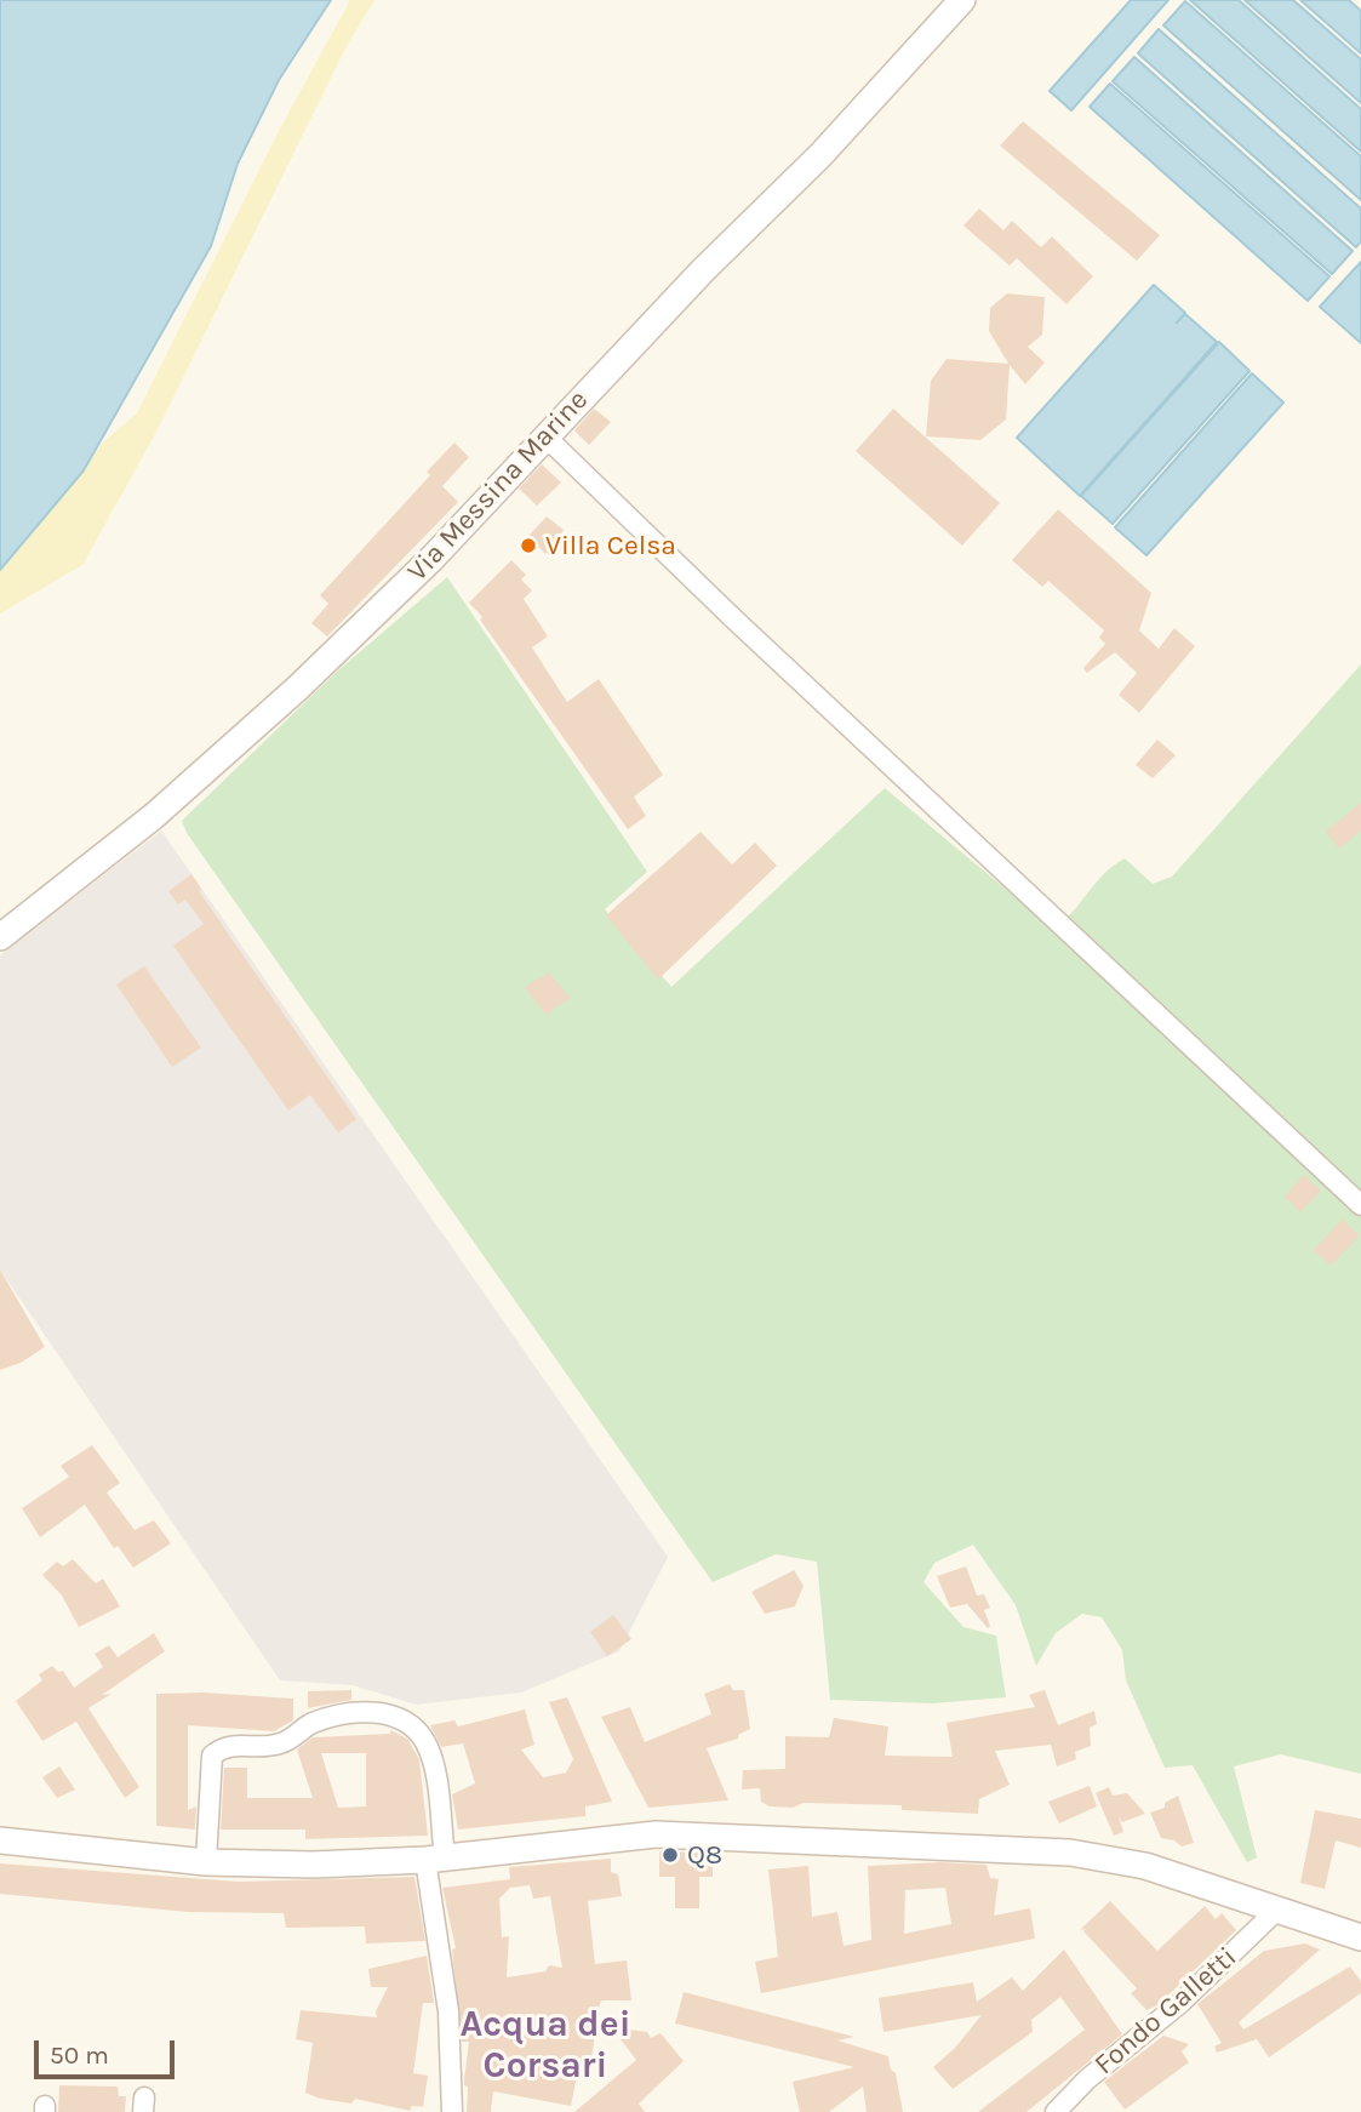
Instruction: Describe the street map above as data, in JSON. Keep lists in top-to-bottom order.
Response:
{
  "streets": {
    "main road": ["Via Messina Marine"],
    "street": ["Fondo Galletti"]
  },
  "districts": ["Acqua dei Corsari"],
  "places": ["Villa Celsa", "Q8"],
  "scale_bar": "50 m"
}
